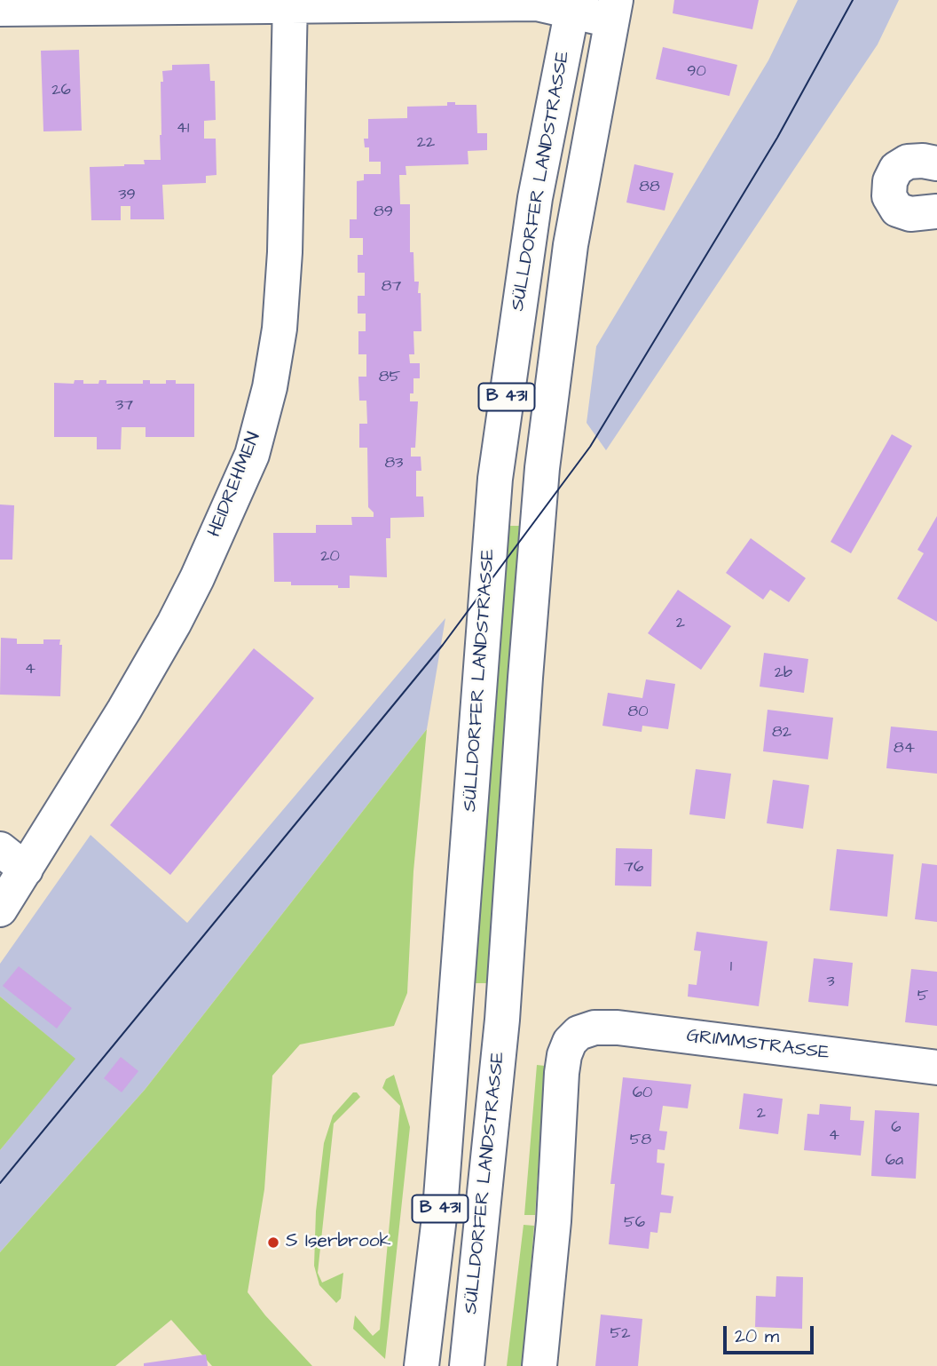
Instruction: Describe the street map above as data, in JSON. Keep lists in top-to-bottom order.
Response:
{
  "streets": {
    "main road": [
      "SÜLLDORFER LANDSTRASSE",
      "B 431",
      "HEIDREHMEN",
      "GRIMMSTRASSE"
    ]
  },
  "places": ["S Iserbrook"],
  "house_numbers": [
    "90",
    "26",
    "41",
    "22",
    "88",
    "39",
    "89",
    "87",
    "85",
    "37",
    "83",
    "20",
    "2",
    "4",
    "2b",
    "80",
    "82",
    "84",
    "76",
    "1",
    "3",
    "5",
    "60",
    "2",
    "6",
    "4",
    "58",
    "6a",
    "56",
    "52"
  ],
  "scale_bar": "20 m"
}
